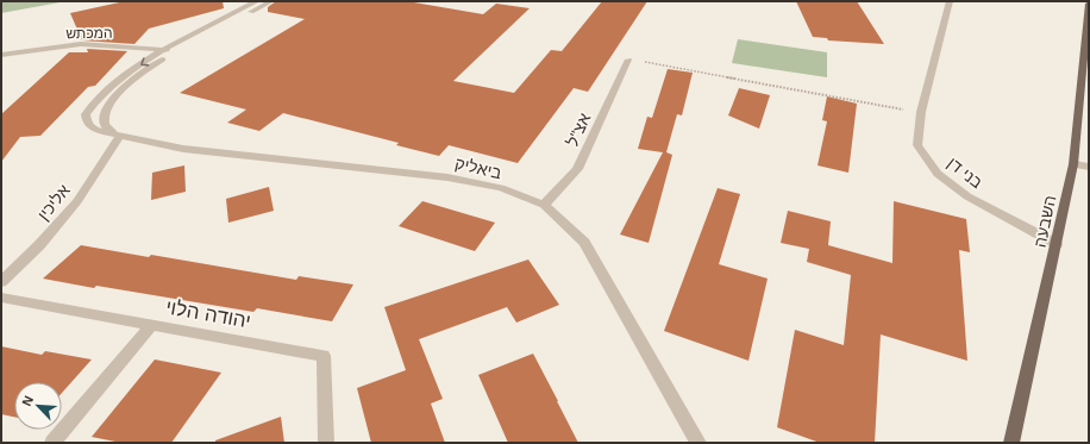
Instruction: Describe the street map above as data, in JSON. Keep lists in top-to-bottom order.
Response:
{
  "streets": {
    "main road": ["השבעה"],
    "street": [
      "המכתש",
      "אצ\"ל",
      "ביאליק",
      "בני דן",
      "אליכין",
      "יהודה הלוי"
    ]
  },
  "crossings": [
    ["המכתש", "ביאליק"],
    ["אצ\"ל", "ביאליק"],
    ["ביאליק", "אליכין"],
    ["בני דן", "השבעה"]
  ],
  "north": "top left"
}
